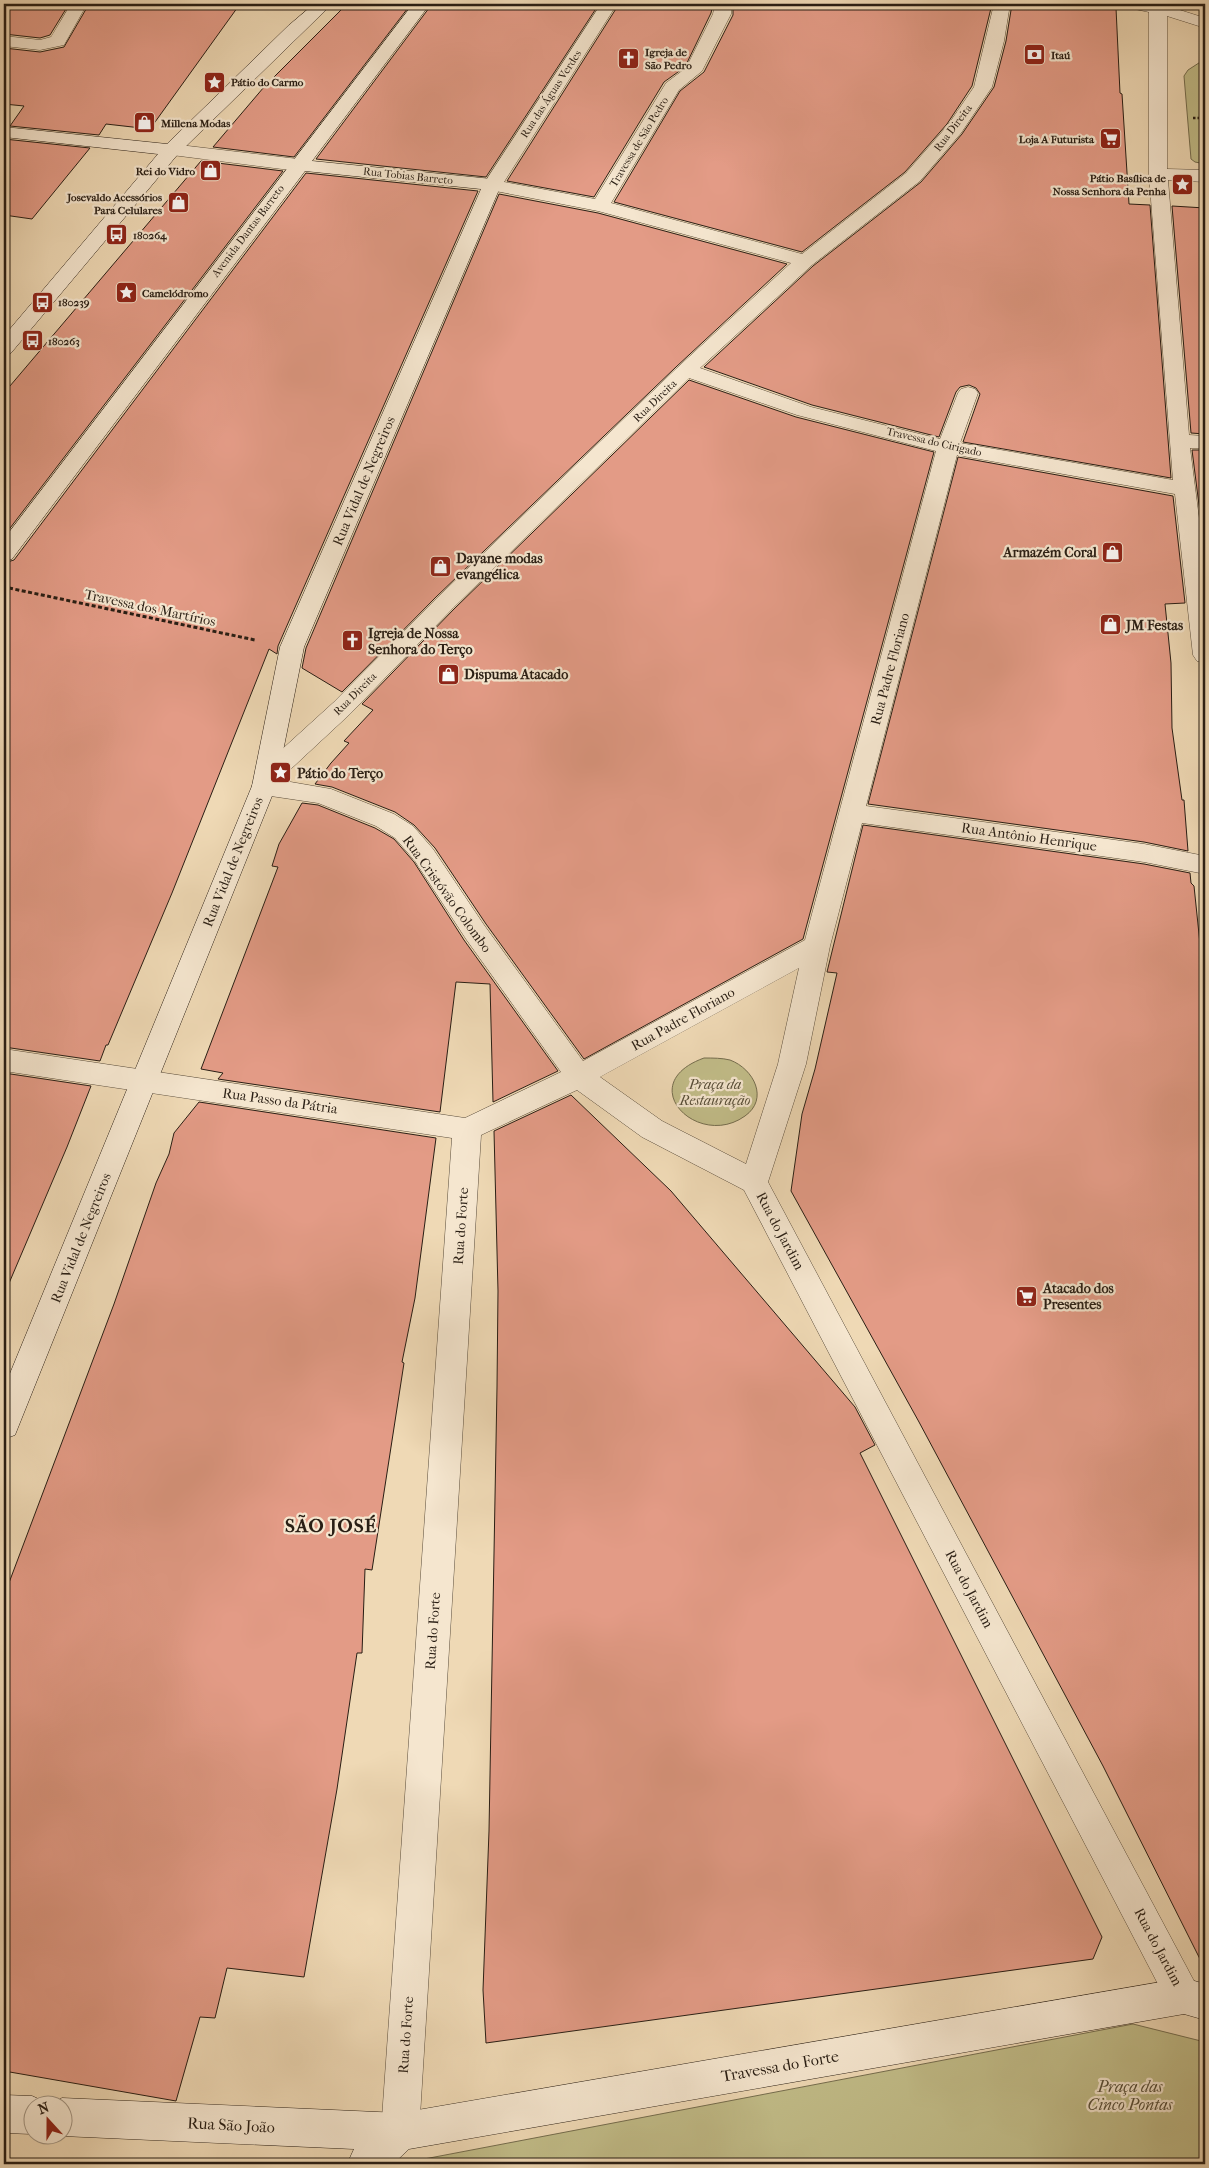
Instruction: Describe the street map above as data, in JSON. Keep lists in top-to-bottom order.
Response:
{
  "streets": {
    "street": [
      "Rua das Águas Verdes",
      "Rua Direita",
      "Travessa de São Pedro",
      "Rua Tobias Barreto",
      "Avenida Dantas Barreto",
      "Travessa do Cirigado",
      "Rua Vidal de Negreiros",
      "Rua Padre Floriano",
      "Rua Antônio Henrique",
      "Rua Cristóvão Colombo",
      "Rua Passo da Pátria",
      "Rua do Forte",
      "Rua do Jardim",
      "Travessa do Forte",
      "Rua São João"
    ],
    "path": ["Travessa dos Martírios"]
  },
  "crossings": [
    ["Rua das Águas Verdes", "Rua Tobias Barreto"],
    ["Rua das Águas Verdes", "Rua Vidal de Negreiros"],
    ["Rua Direita", "Rua Tobias Barreto"],
    ["Rua Direita", "Travessa do Cirigado"],
    ["Rua Direita", "Rua Vidal de Negreiros"],
    ["Rua Direita", "Rua Cristóvão Colombo"],
    ["Travessa de São Pedro", "Rua Tobias Barreto"],
    ["Rua Tobias Barreto", "Avenida Dantas Barreto"],
    ["Rua Tobias Barreto", "Rua Vidal de Negreiros"],
    ["Travessa do Cirigado", "Rua Padre Floriano"],
    ["Rua Vidal de Negreiros", "Travessa dos Martírios"],
    ["Rua Vidal de Negreiros", "Rua Cristóvão Colombo"],
    ["Rua Vidal de Negreiros", "Rua Passo da Pátria"],
    ["Rua Padre Floriano", "Rua Antônio Henrique"],
    ["Rua Padre Floriano", "Rua Cristóvão Colombo"],
    ["Rua Padre Floriano", "Rua Passo da Pátria"],
    ["Rua Padre Floriano", "Rua do Forte"],
    ["Rua Padre Floriano", "Rua do Jardim"],
    ["Rua Passo da Pátria", "Rua do Forte"],
    ["Rua do Forte", "Travessa do Forte"],
    ["Rua do Forte", "Rua São João"],
    ["Rua do Jardim", "Travessa do Forte"],
    ["Travessa do Forte", "Rua São João"]
  ],
  "districts": ["SÃO JOSÉ"],
  "parks": ["Praça da Restauração", "Praça das Cinco Pontas"],
  "places": {
    "bank": ["Itaú"],
    "church": ["Igreja de São Pedro", "Igreja de Nossa Senhora do Terço"],
    "place": [
      "Pátio do Carmo",
      "Pátio Basílica de Nossa Senhora da Penha",
      "Camelódromo",
      "Pátio do Terço"
    ],
    "shop": [
      "Millena Modas",
      "Rei do Vidro",
      "Josevaldo Acessórios Para Celulares",
      "Armazém Coral",
      "Dayane modas evangélica",
      "JM Festas",
      "Dispuma Atacado"
    ],
    "supermarket": ["Loja A Futurista", "Atacado dos Presentes"],
    "bus stop": ["180264", "180239", "180263"]
  },
  "north": "top"
}
